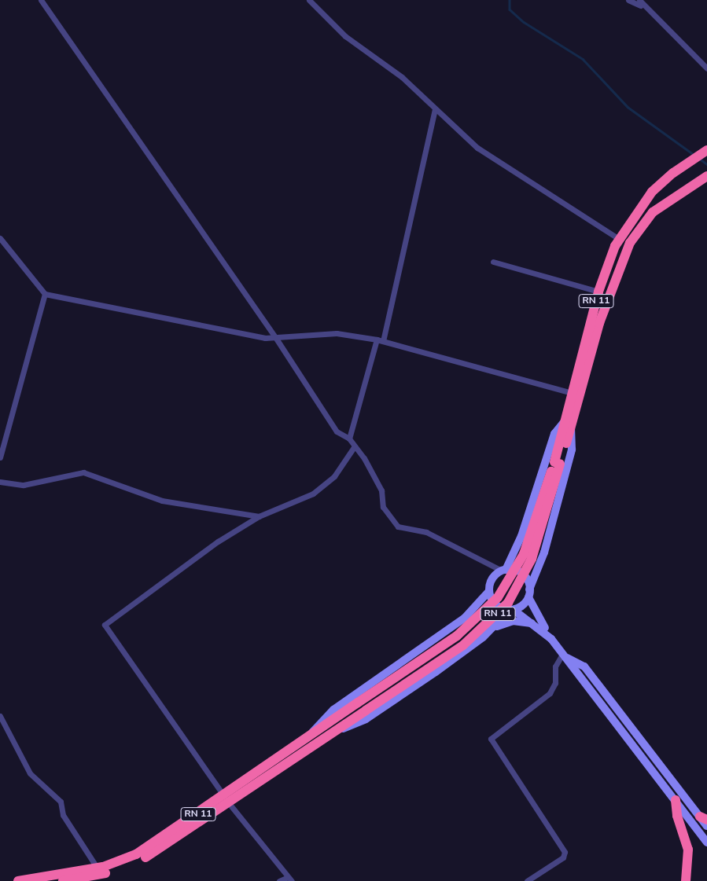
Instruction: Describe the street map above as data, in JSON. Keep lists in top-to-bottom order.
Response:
{
  "streets": {
    "highway": ["RN 11"]
  }
}
